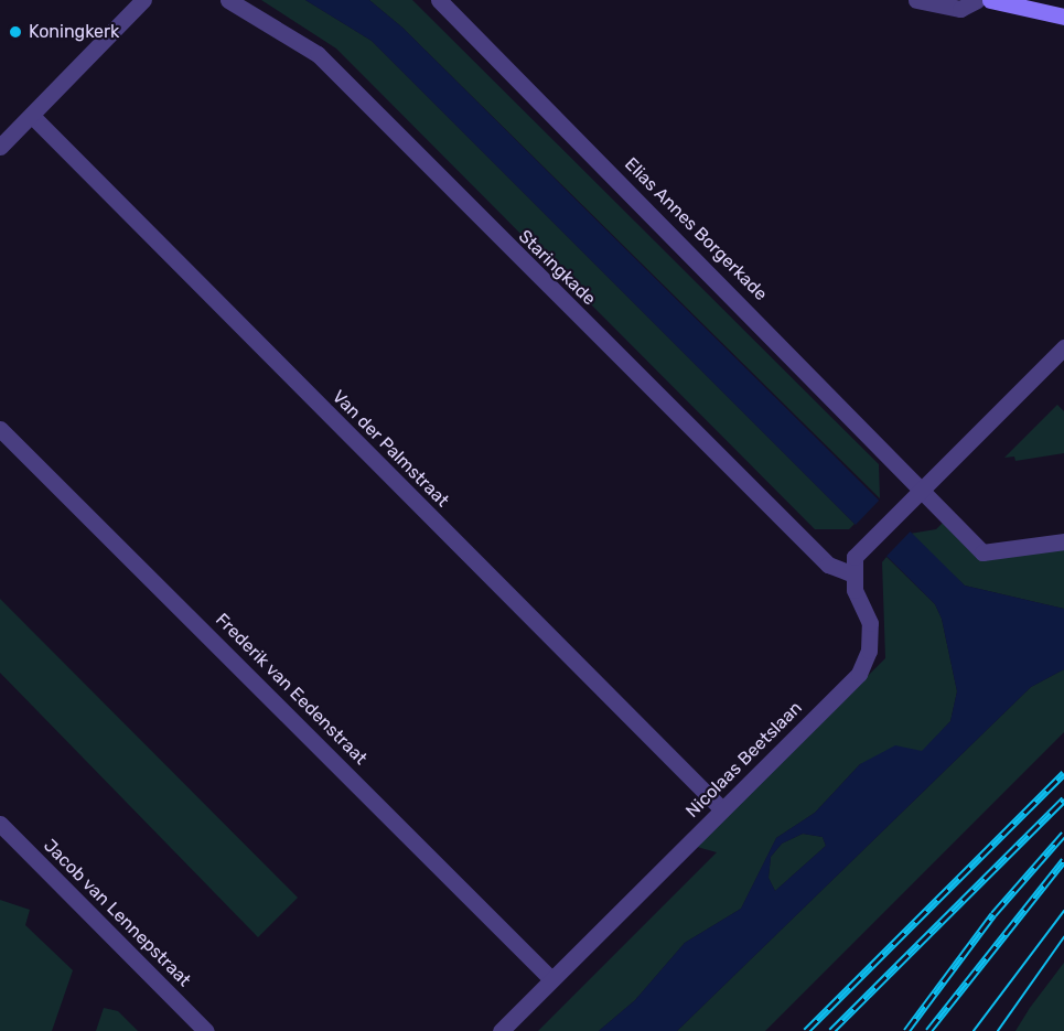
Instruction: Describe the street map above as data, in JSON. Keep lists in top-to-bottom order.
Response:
{
  "streets": {
    "street": [
      "Elias Annes Borgerkade",
      "Staringkade",
      "Van der Palmstraat",
      "Frederik van Eedenstraat",
      "Nicolaas Beetslaan",
      "Jacob van Lennepstraat"
    ]
  },
  "crossings": [
    ["Staringkade", "Nicolaas Beetslaan"],
    ["Van der Palmstraat", "Nicolaas Beetslaan"],
    ["Frederik van Eedenstraat", "Nicolaas Beetslaan"]
  ],
  "places": ["Koningkerk"]
}
